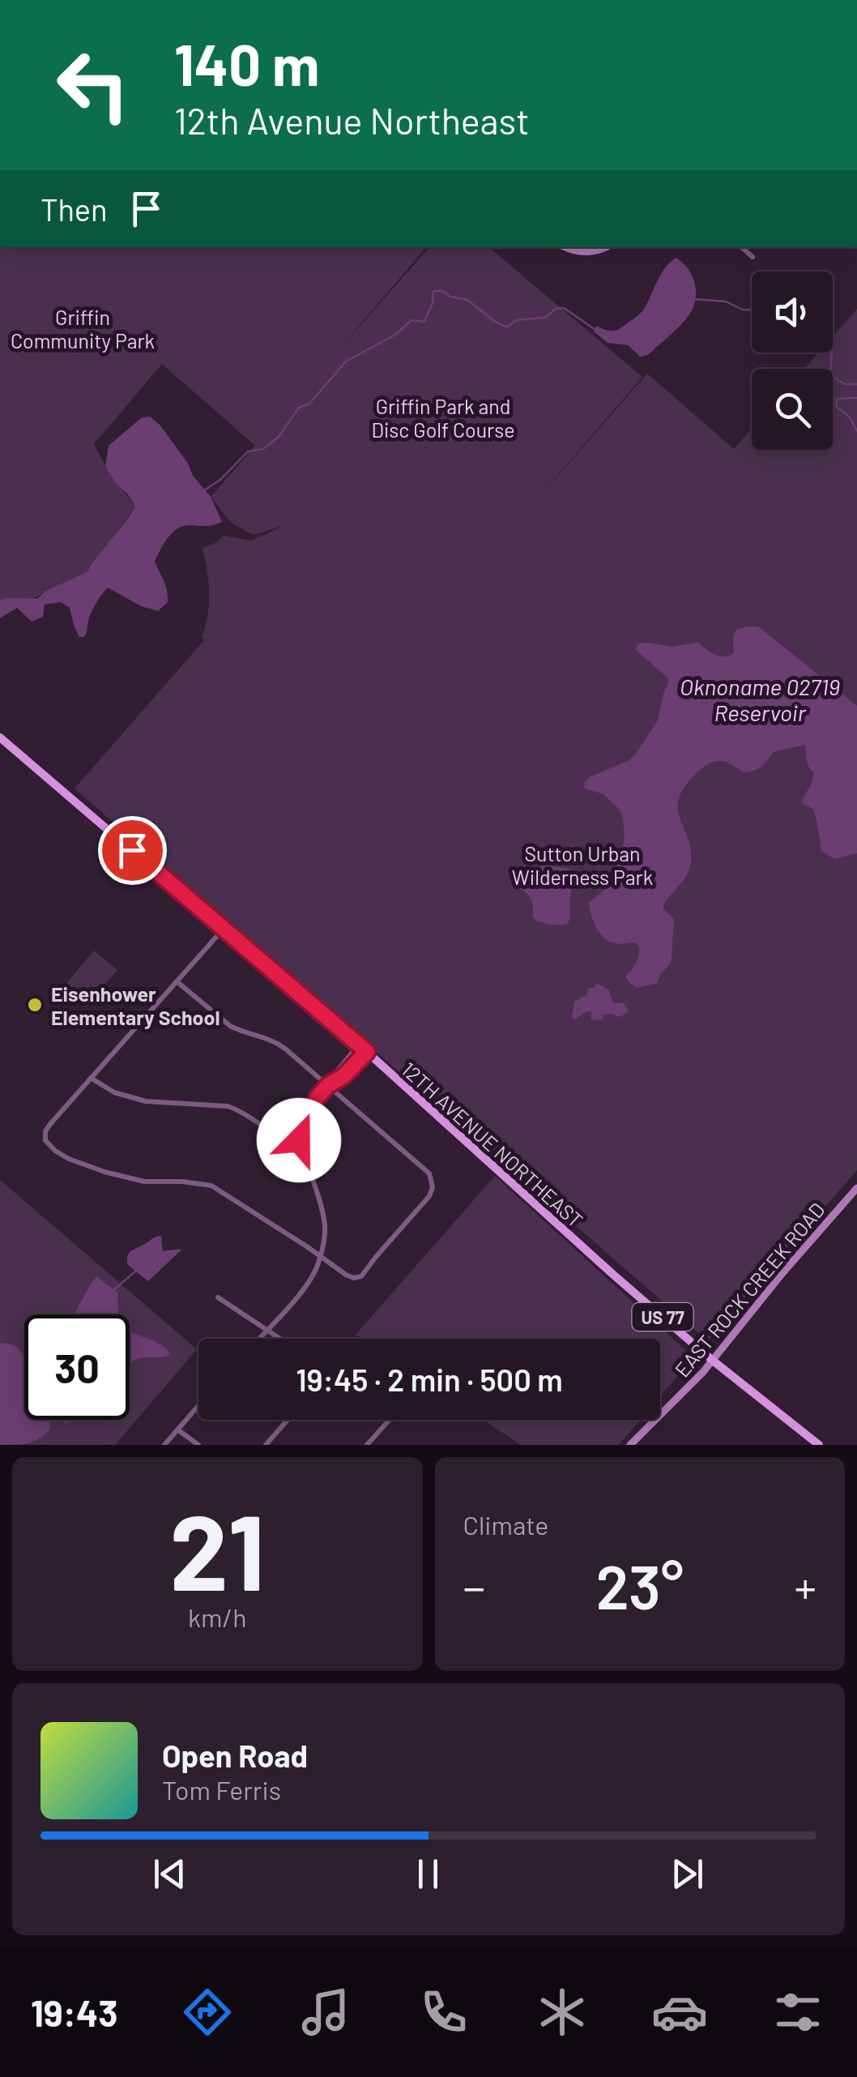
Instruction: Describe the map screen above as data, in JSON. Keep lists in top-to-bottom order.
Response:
{
  "streets": {
    "main road": ["12TH AVENUE NORTHEAST", "EAST ROCK CREEK ROAD", "US 77"]
  },
  "crossings": [
    ["12TH AVENUE NORTHEAST", "EAST ROCK CREEK ROAD"]
  ],
  "water": ["Oknoname 02719 Reservoir"],
  "parks": ["Griffin Community Park", "Griffin Park and Disc Golf Course", "Sutton Urban Wilderness Park"],
  "places": ["Eisenhower Elementary School"],
  "page": {
    "turn": ["140 m", "12th Avenue Northeast"],
    "then": "Then",
    "limit": "30",
    "trip": "19:45 · 2 min · 500 m",
    "tile": [
      ["21", "km/h"],
      "Climate"
    ],
    "heat": ["−", "23°", "+"],
    "song": ["Open Road", "Tom Ferris"],
    "tabs": "19:43"
  }
}
